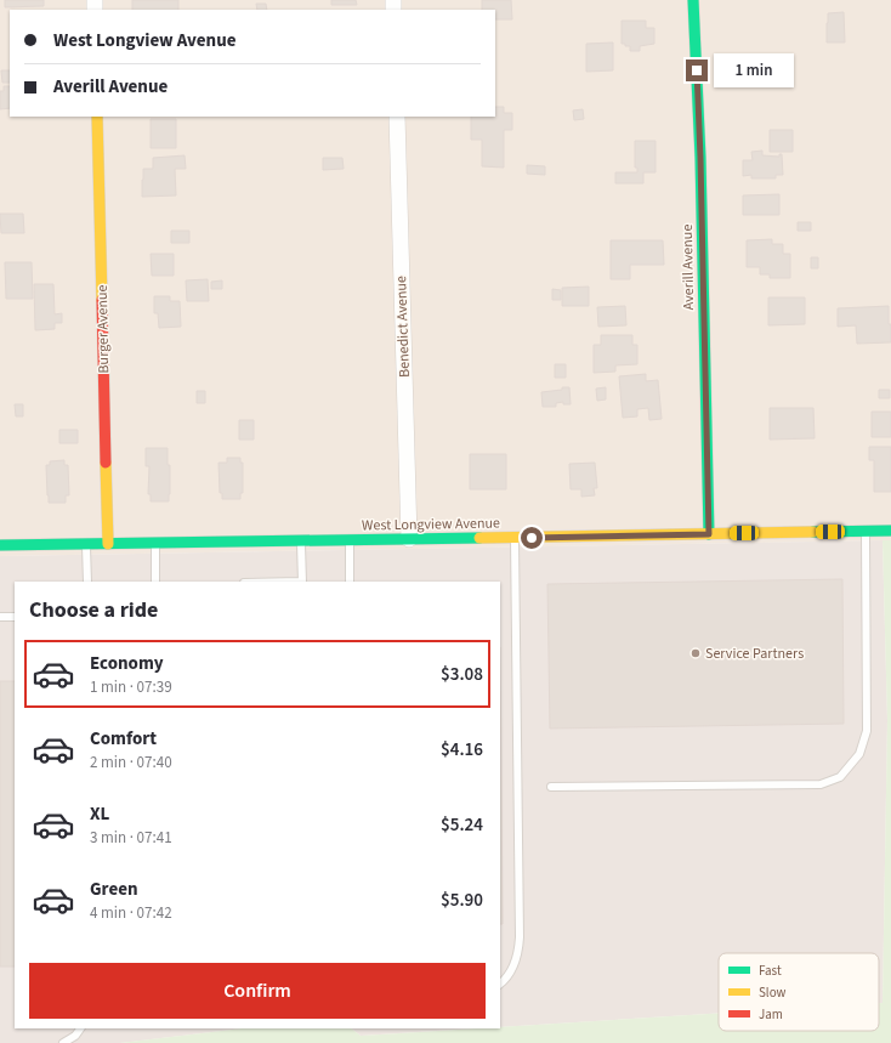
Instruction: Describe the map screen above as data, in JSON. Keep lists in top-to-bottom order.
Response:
{
  "streets": {
    "street": [
      "Averill Avenue",
      "Benedict Avenue",
      "Burger Avenue",
      "West Longview Avenue"
    ]
  },
  "crossings": [
    ["Averill Avenue", "West Longview Avenue"],
    ["Benedict Avenue", "West Longview Avenue"],
    ["Burger Avenue", "West Longview Avenue"]
  ],
  "places": ["Service Partners"],
  "legend": ["Fast", "Slow", "Jam"],
  "page": {
    "banner": ["West Longview Avenue", "Averill Avenue"],
    "bubble": "1 min",
    "heading": "Choose a ride",
    "list": [
      {
        "name": "Economy",
        "note": "1 min · 07:39",
        "value": "$3.08"
      },
      {
        "name": "Comfort",
        "note": "2 min · 07:40",
        "value": "$4.16"
      },
      {
        "name": "XL",
        "note": "3 min · 07:41",
        "value": "$5.24"
      },
      {
        "name": "Green",
        "note": "4 min · 07:42",
        "value": "$5.90"
      }
    ],
    "buttons": "Confirm"
  }
}
